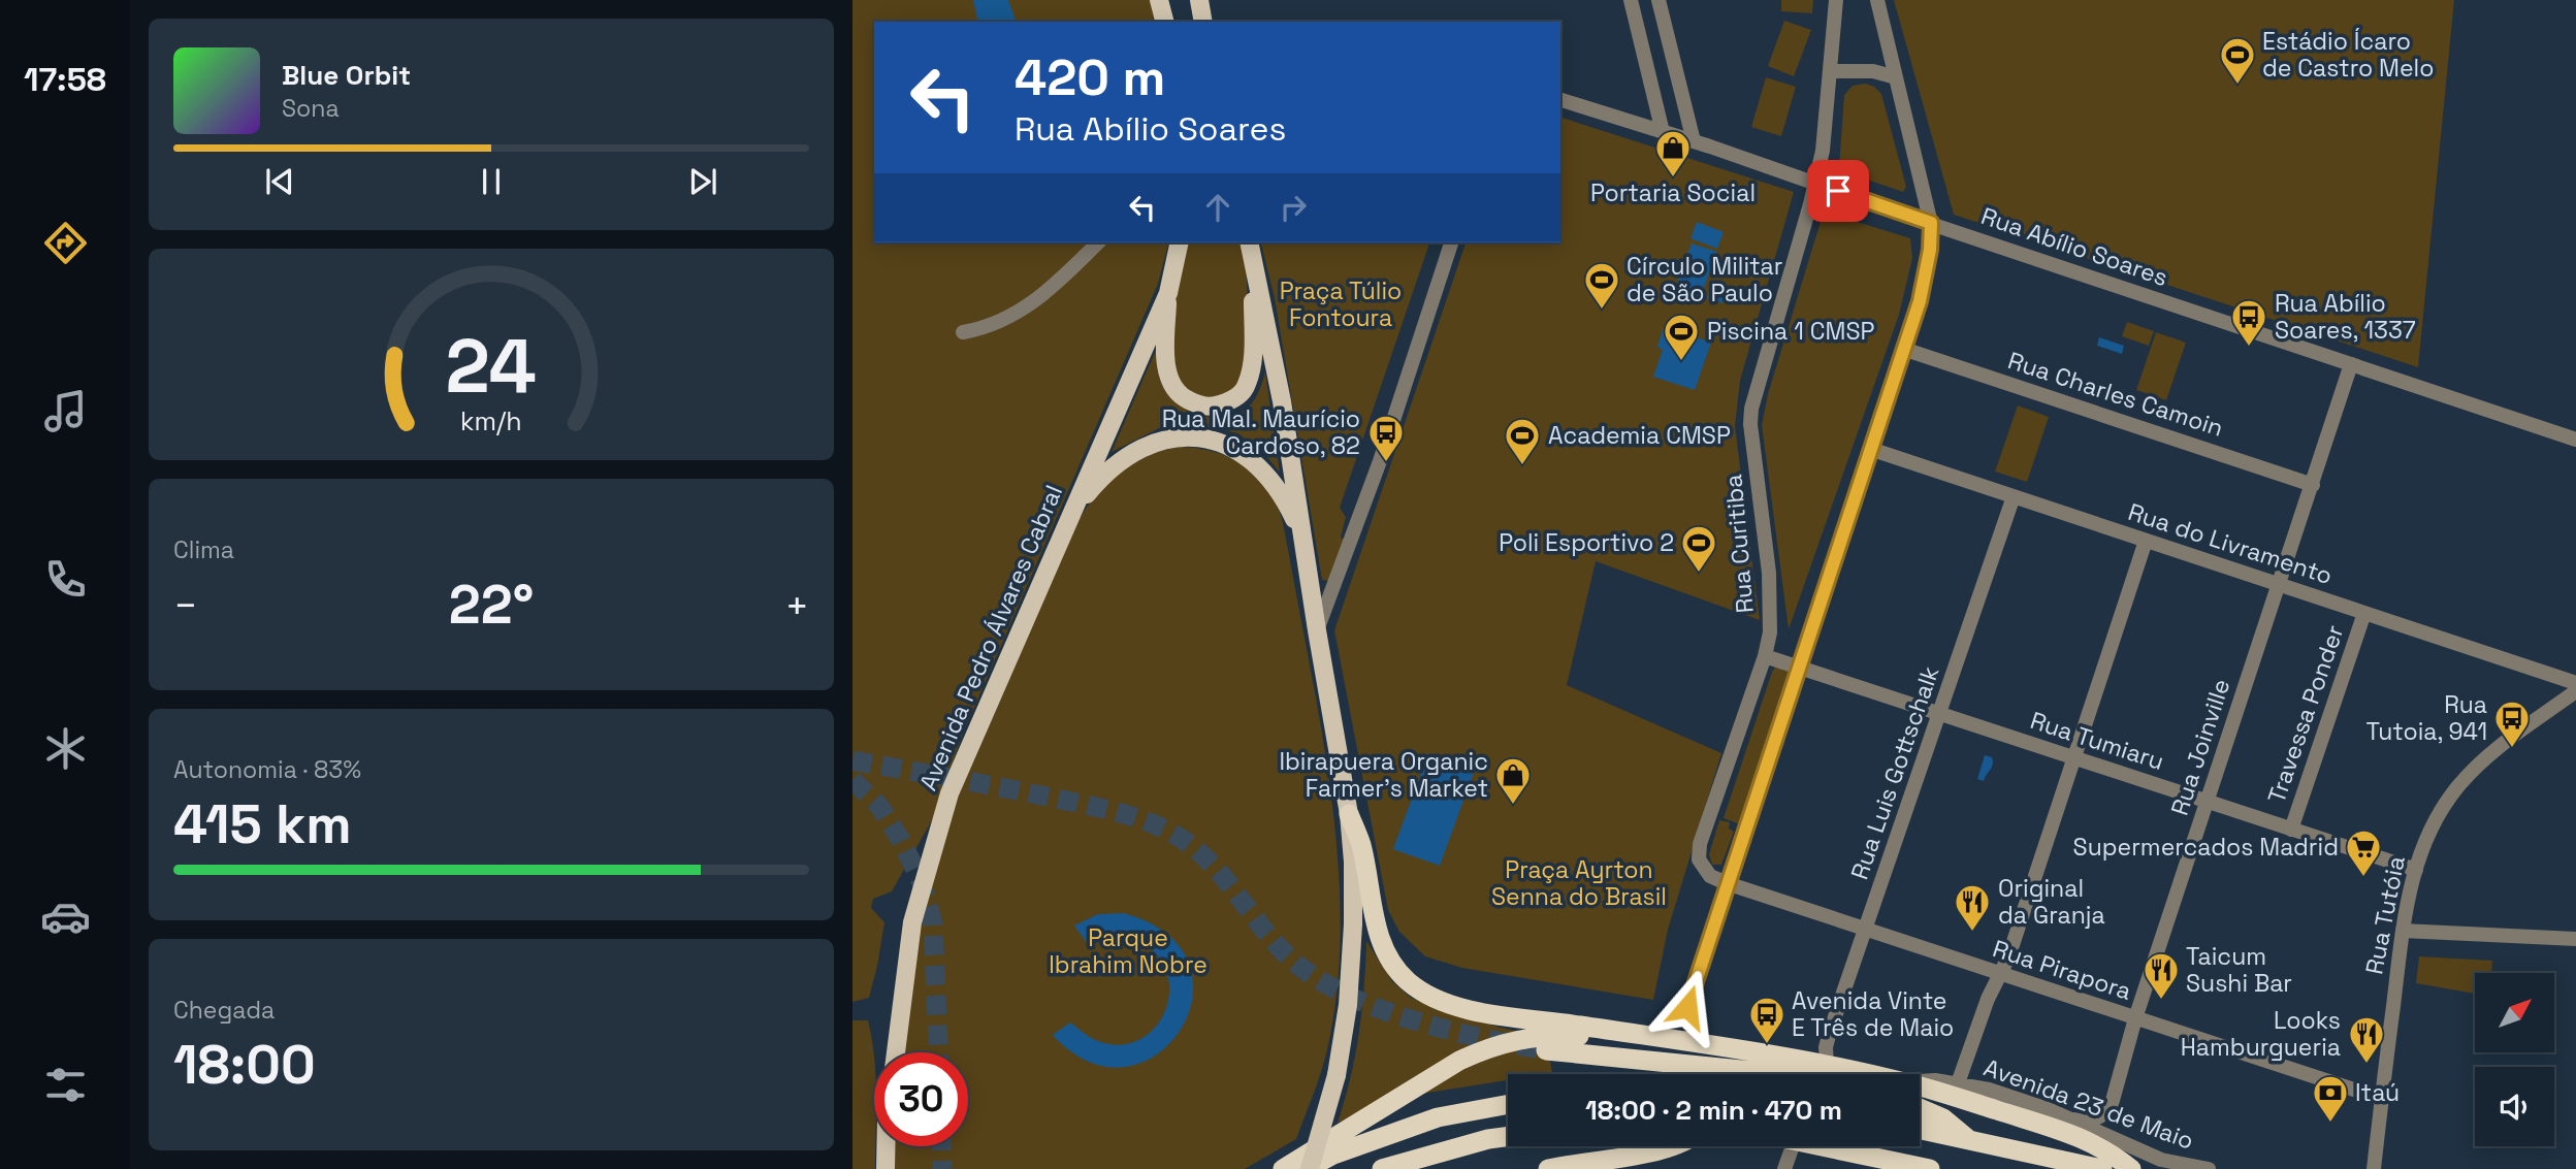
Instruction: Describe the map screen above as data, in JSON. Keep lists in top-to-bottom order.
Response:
{
  "streets": {
    "main road": ["Avenida Pedro Álvares Cabral"],
    "street": [
      "Rua Abílio Soares",
      "Rua Charles Camoin",
      "Rua Curitiba",
      "Rua do Livramento",
      "Travessa Ponder",
      "Rua Tumiaru",
      "Rua Joinville",
      "Rua Luis Gottschalk",
      "Rua Tutóia",
      "Rua Pirapora",
      "Avenida 23 de Maio"
    ]
  },
  "crossings": [
    ["Rua Abílio Soares", "Rua Curitiba"],
    ["Rua Abílio Soares", "Rua Joinville"],
    ["Rua Charles Camoin", "Rua Joinville"],
    ["Rua Curitiba", "Rua Tumiaru"],
    ["Rua Curitiba", "Rua Pirapora"],
    ["Rua do Livramento", "Travessa Ponder"],
    ["Rua do Livramento", "Rua Joinville"],
    ["Rua do Livramento", "Rua Luis Gottschalk"],
    ["Travessa Ponder", "Rua Tumiaru"],
    ["Rua Tumiaru", "Rua Joinville"],
    ["Rua Tumiaru", "Rua Luis Gottschalk"],
    ["Rua Tumiaru", "Rua Tutóia"],
    ["Rua Joinville", "Rua Pirapora"],
    ["Rua Joinville", "Avenida 23 de Maio"],
    ["Rua Luis Gottschalk", "Rua Pirapora"],
    ["Rua Tutóia", "Rua Pirapora"]
  ],
  "parks": ["Praça Túlio Fontoura", "Praça Ayrton Senna do Brasil", "Parque Ibrahim Nobre"],
  "places": {
    "sports": [
      "Estádio Ícaro de Castro Melo",
      "Círculo Militar de São Paulo",
      "Piscina 1 CMSP",
      "Academia CMSP",
      "Poli Esportivo 2"
    ],
    "shop": ["Portaria Social", "Ibirapuera Organic Farmer's Market"],
    "bus stop": [
      "Rua Abílio Soares, 1337",
      "Rua Mal. Maurício Cardoso, 82",
      "Rua Tutoia, 941",
      "Avenida Vinte E Três de Maio"
    ],
    "supermarket": ["Supermercados Madrid"],
    "restaurant": ["Original da Granja", "Taicum Sushi Bar", "Looks Hamburgueria"],
    "bank": ["Itaú"]
  },
  "north": "top right",
  "page": {
    "tabs": "17:58",
    "turn": ["420 m", "Rua Abílio Soares"],
    "song": ["Blue Orbit", "Sona"],
    "tile": [
      "Clima",
      ["Autonomia · 83%", "415 km"],
      ["Chegada", "18:00"]
    ],
    "heat": ["−", "22°", "+"],
    "limit": "30",
    "trip": "18:00 · 2 min · 470 m",
    "gauge": ["24", "km/h"]
  }
}
